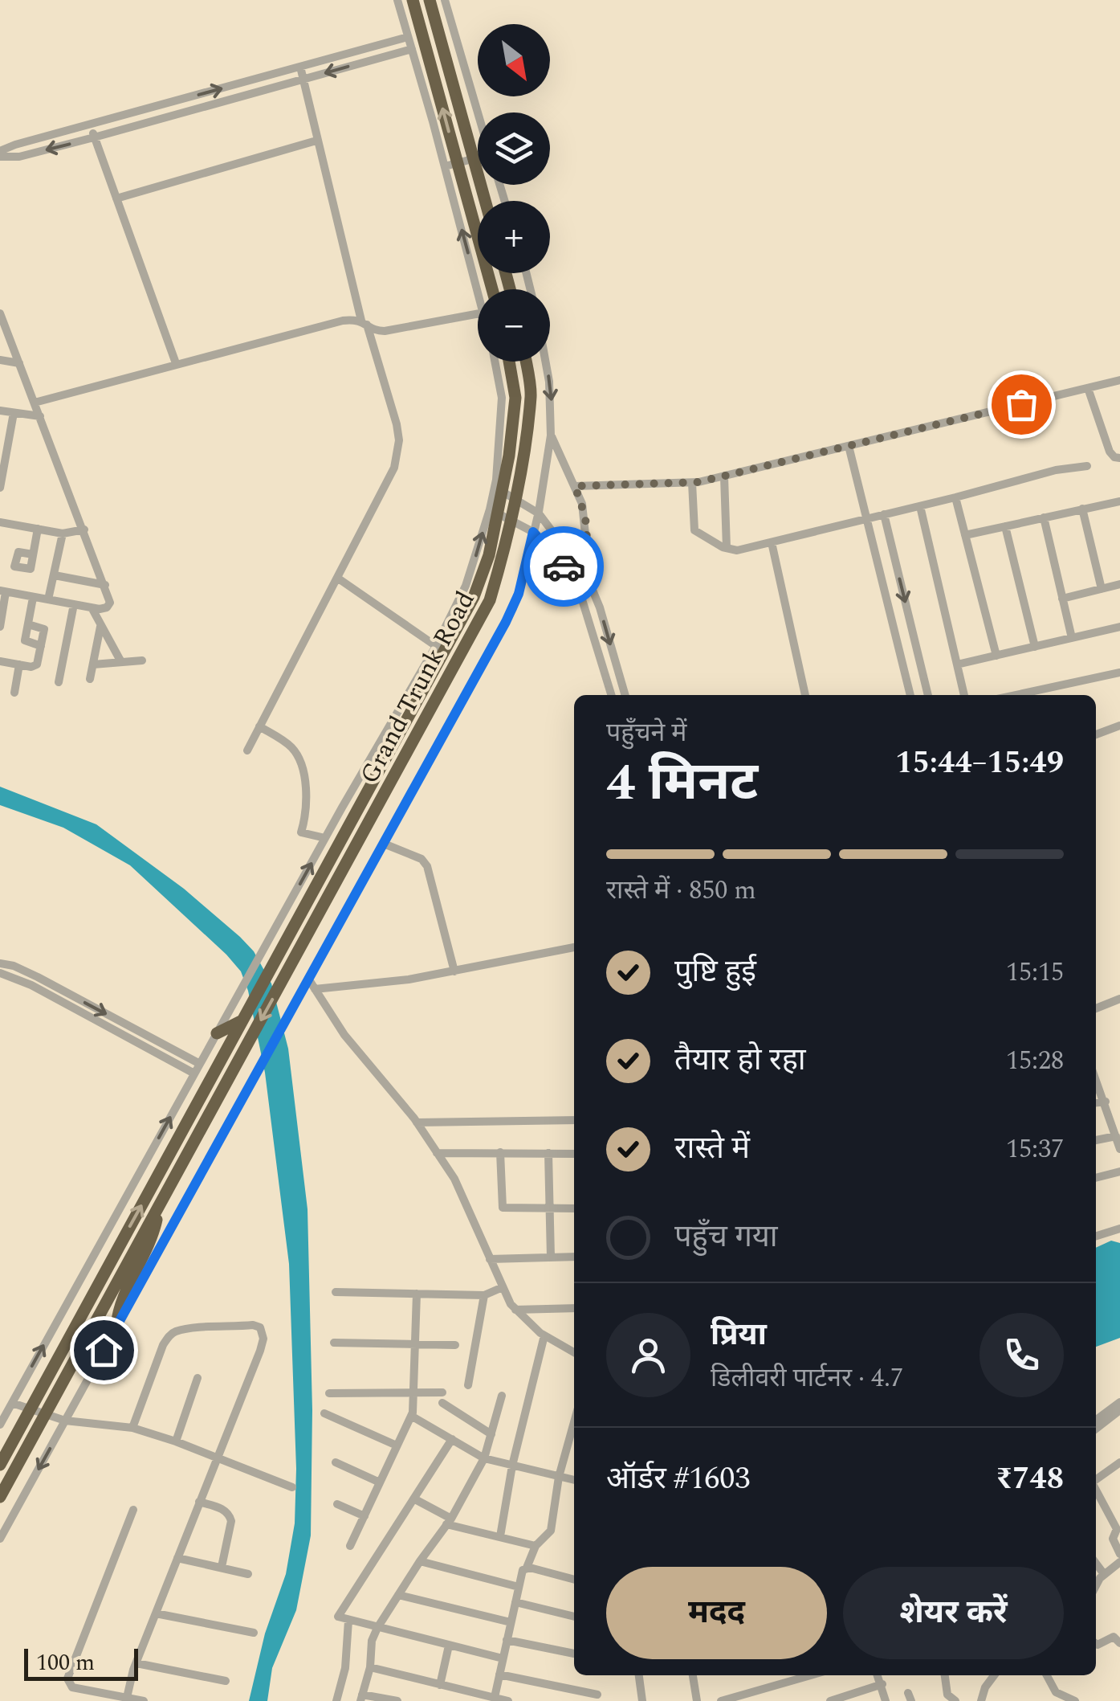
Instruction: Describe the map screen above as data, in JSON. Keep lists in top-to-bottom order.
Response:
{
  "streets": {
    "highway": ["Grand Trunk Road"]
  },
  "scale_bar": "100 m",
  "north": "bottom right",
  "page": {
    "map_buttons": ["+", "−"],
    "heading": ["4 मिनट", "पहुँचने में", "15:44–15:49"],
    "panel": [
      "प्रिया",
      "डिलीवरी पार्टनर · 4.7",
      "ऑर्डर #1603",
      "₹748"
    ],
    "bar": "रास्ते में · 850 m",
    "list": [
      ["पुष्टि हुई", "15:15"],
      ["तैयार हो रहा", "15:28"],
      ["रास्ते में", "15:37"],
      "पहुँच गया"
    ],
    "buttons": ["मदद", "शेयर करें"],
    "scale": "100 m"
  }
}
